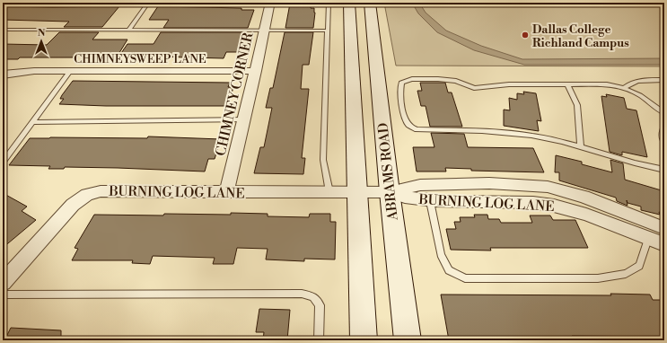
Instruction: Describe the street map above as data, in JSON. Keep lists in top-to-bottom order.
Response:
{
  "streets": {
    "main road": ["ABRAMS ROAD"],
    "street": ["CHIMNEYSWEEP LANE", "CHIMNEY CORNER", "BURNING LOG LANE"]
  },
  "crossings": [
    ["CHIMNEYSWEEP LANE", "CHIMNEY CORNER"],
    ["CHIMNEY CORNER", "BURNING LOG LANE"],
    ["ABRAMS ROAD", "BURNING LOG LANE"]
  ],
  "places": ["Dallas College Richland Campus"],
  "north": "top"
}
